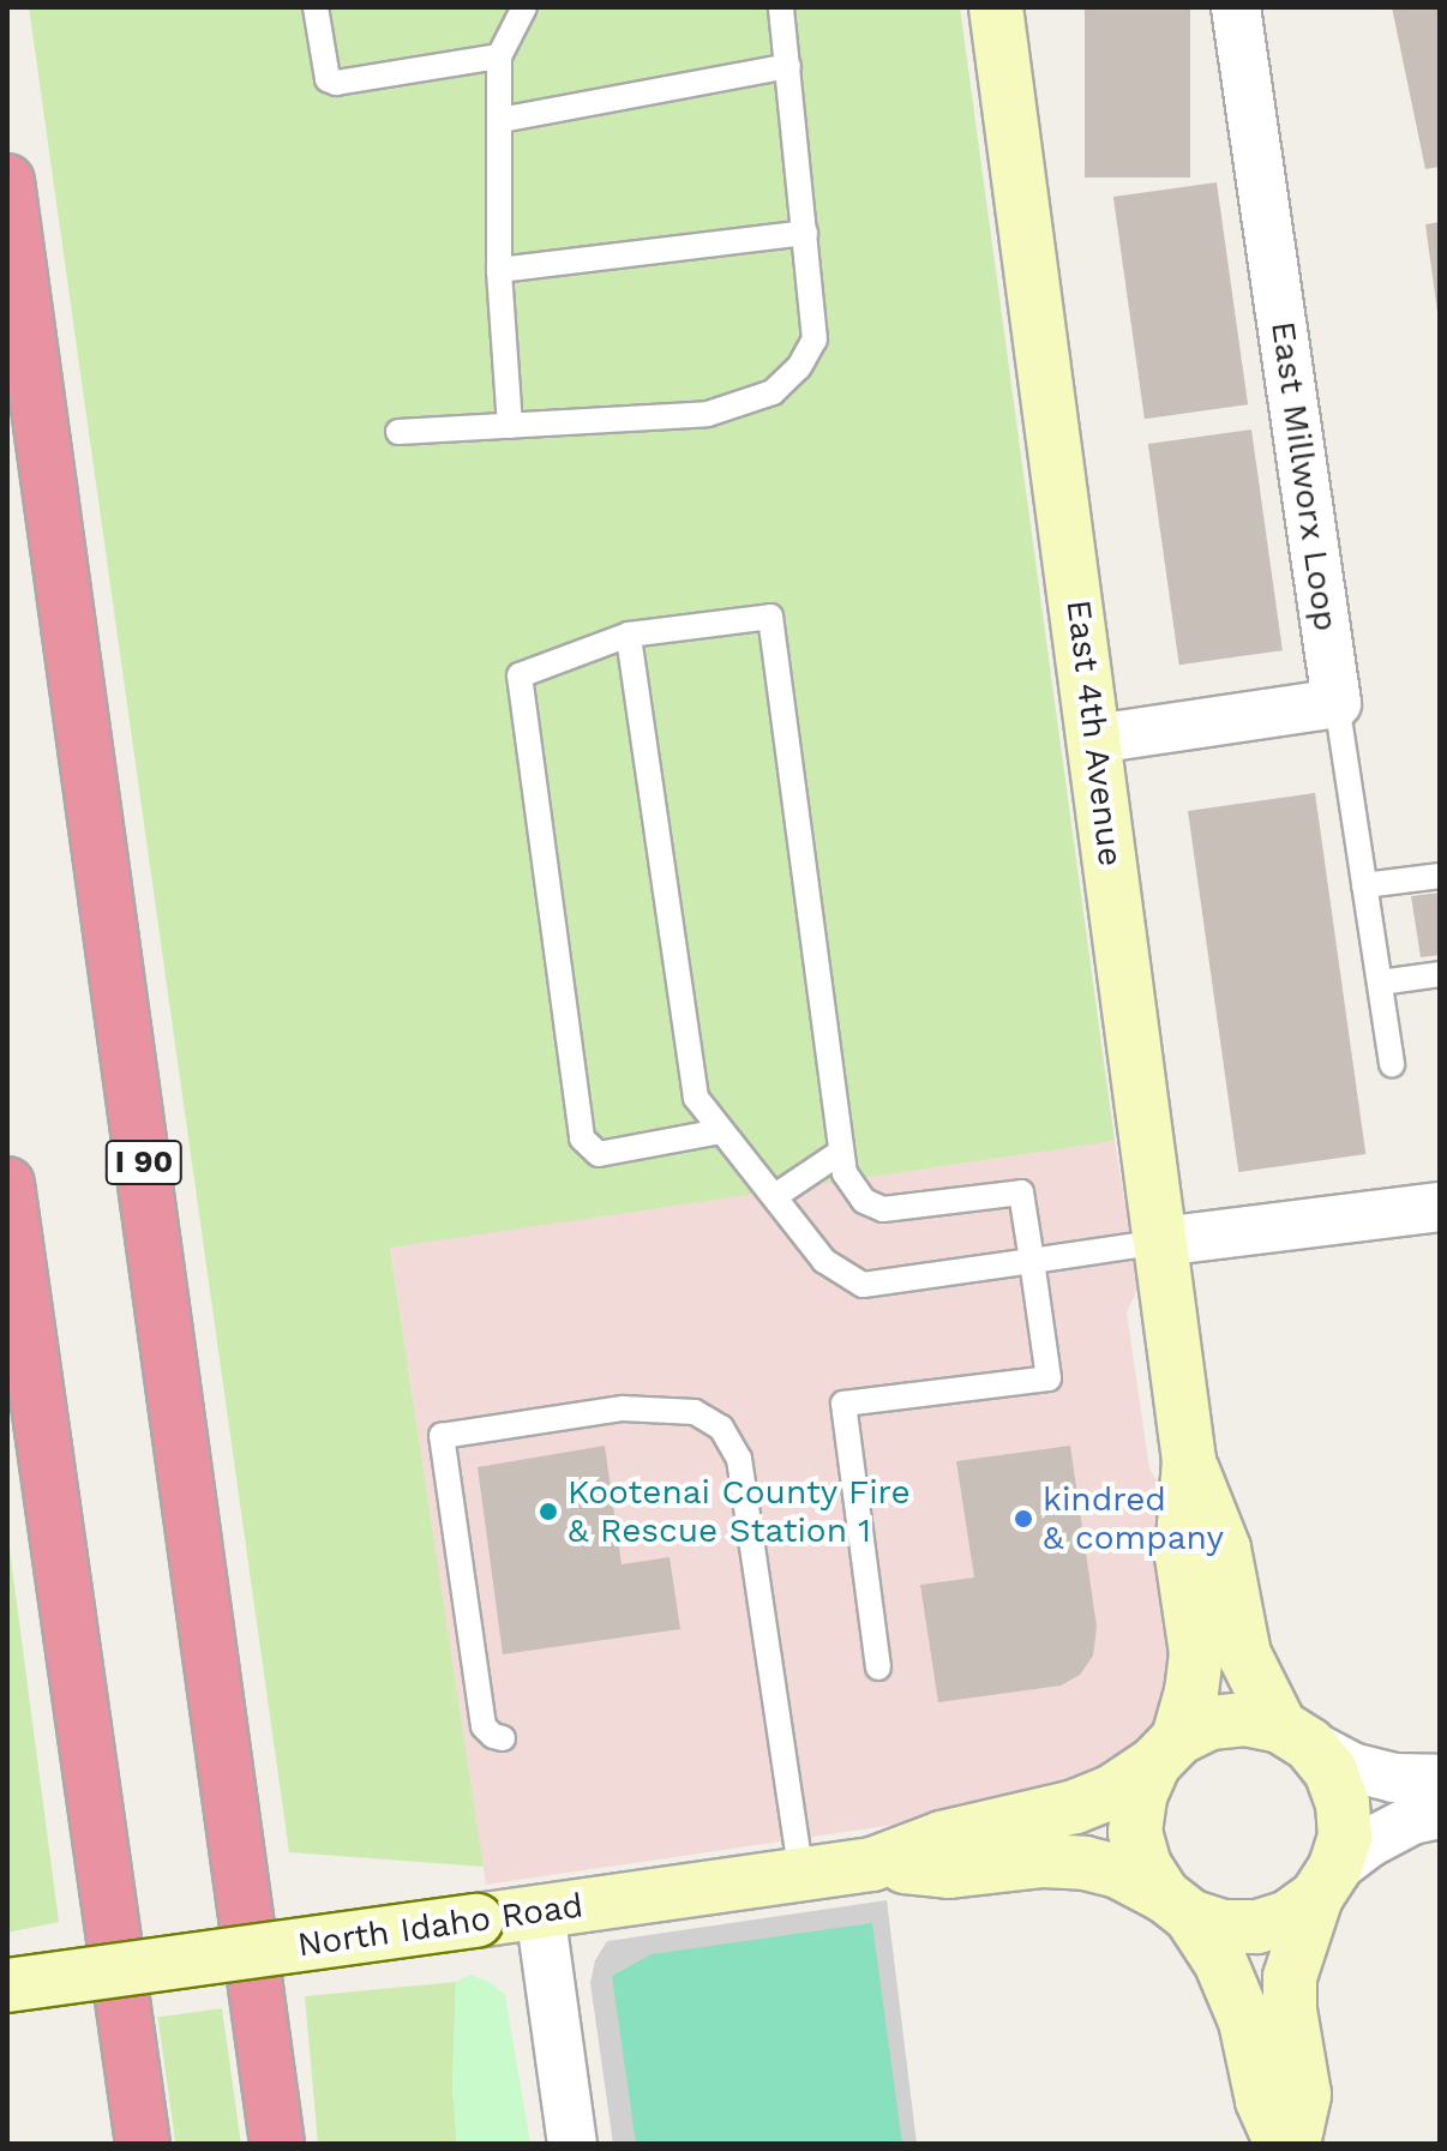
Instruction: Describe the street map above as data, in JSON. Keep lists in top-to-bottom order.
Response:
{
  "streets": {
    "highway": ["I 90"],
    "street": ["East Millworx Loop", "East 4th Avenue", "North Idaho Road"]
  },
  "crossings": [
    ["East 4th Avenue", "North Idaho Road"]
  ],
  "places": ["Kootenai County Fire & Rescue Station 1", "kindred & company"]
}
